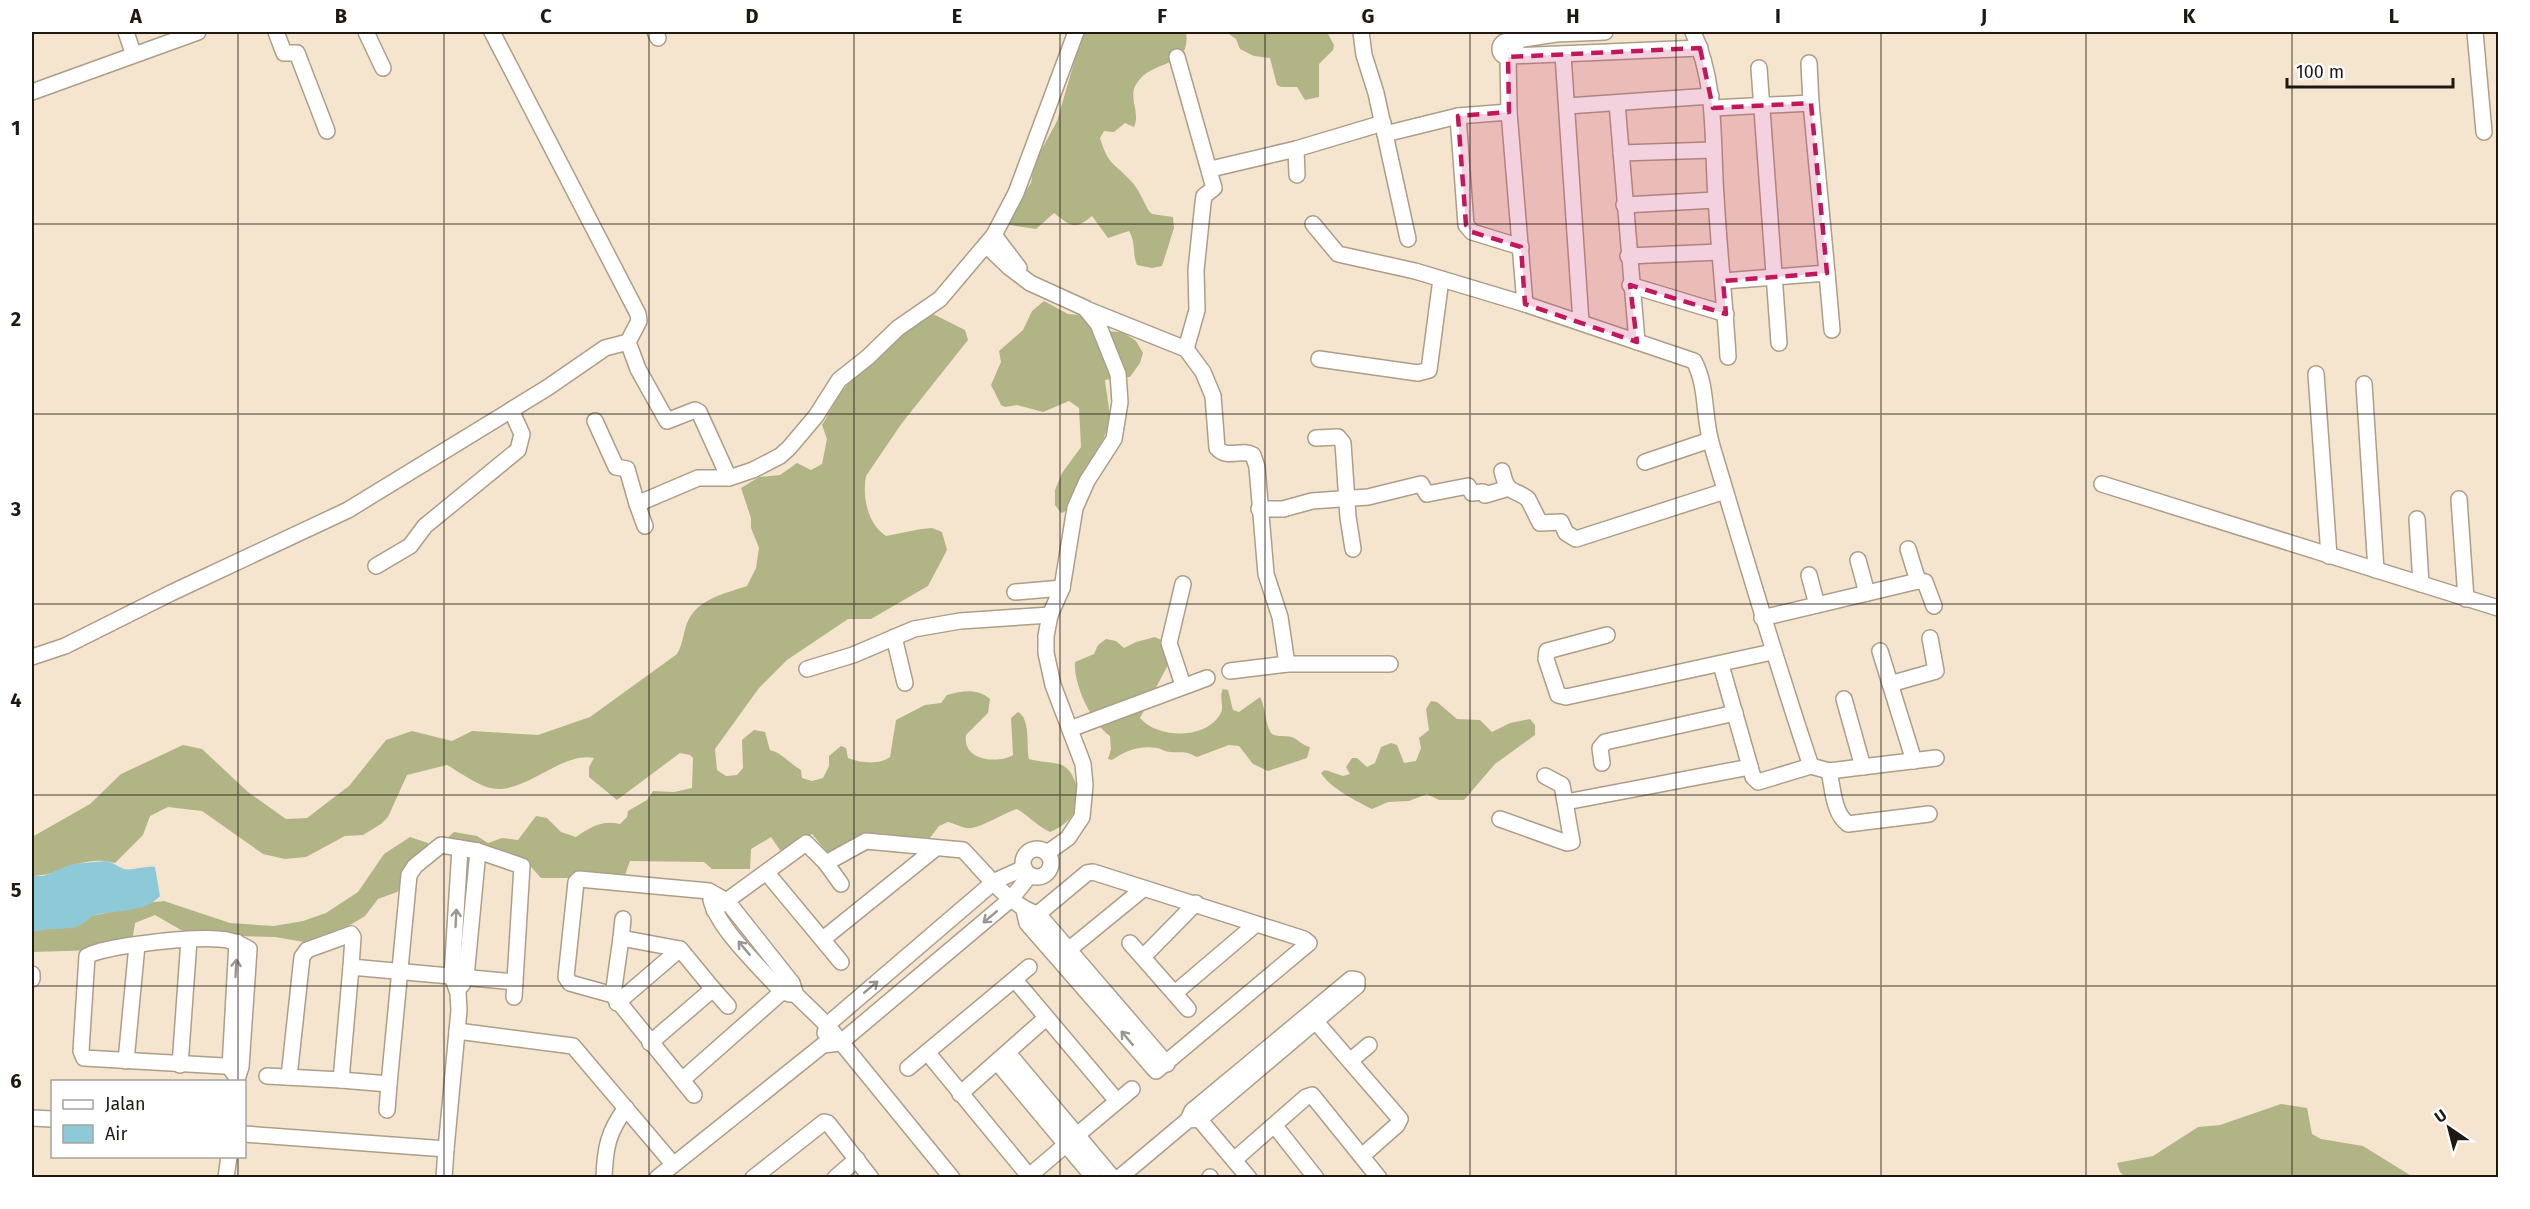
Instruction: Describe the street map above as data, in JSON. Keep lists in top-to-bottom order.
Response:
{
  "legend": ["Jalan", "Air"],
  "scale_bar": "100 m",
  "north": "top left",
  "grid": {
    "columns": [
      "A",
      "B",
      "C",
      "D",
      "E",
      "F",
      "G",
      "H",
      "I",
      "J",
      "K",
      "L"
    ],
    "rows": [
      "1",
      "2",
      "3",
      "4",
      "5",
      "6"
    ]
  }
}
